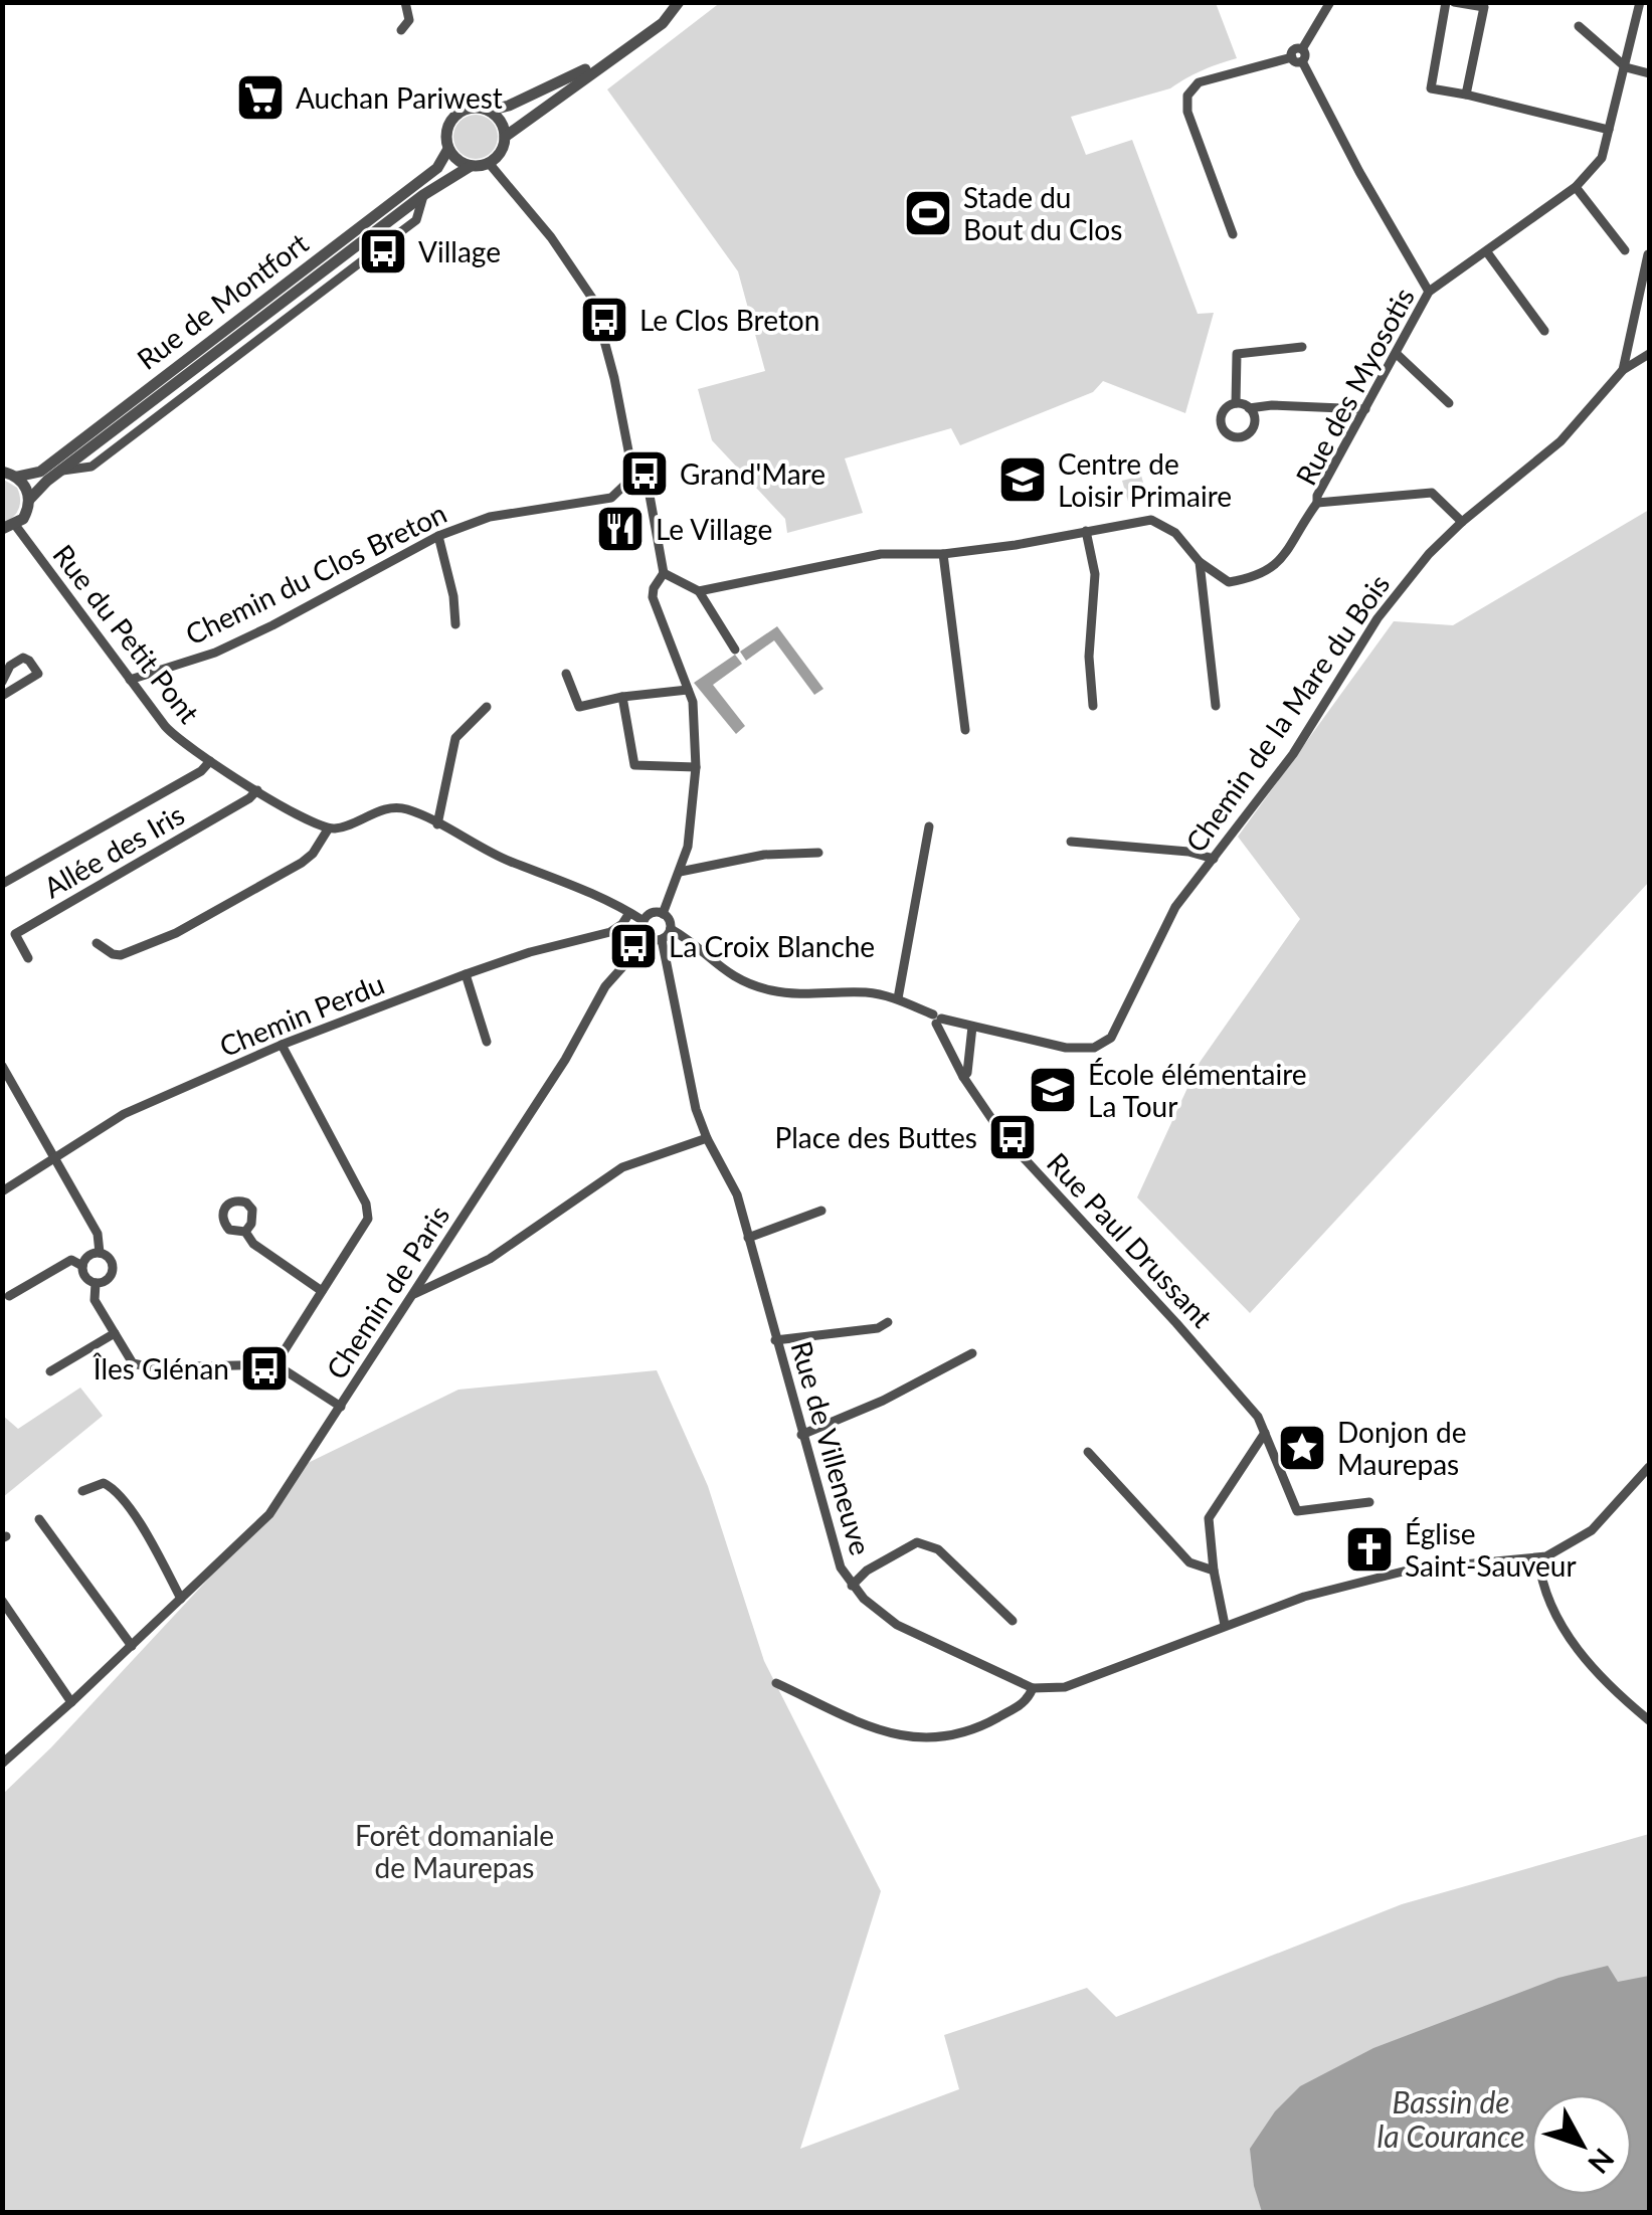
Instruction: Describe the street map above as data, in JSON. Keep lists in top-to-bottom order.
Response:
{
  "streets": {
    "street": [
      "Rue de Montfort",
      "Rue des Myosotis",
      "Chemin du Clos Breton",
      "Rue du Petit Pont",
      "Chemin de la Mare du Bois",
      "Allée des Iris",
      "Chemin Perdu",
      "Rue Paul Drussant",
      "Chemin de Paris",
      "Rue de Villeneuve"
    ]
  },
  "crossings": [
    ["Rue de Montfort", "Rue du Petit Pont"],
    ["Chemin du Clos Breton", "Rue du Petit Pont"],
    ["Rue du Petit Pont", "Allée des Iris"],
    ["Chemin de Paris", "Rue de Villeneuve"]
  ],
  "water": ["Bassin de la Courance"],
  "parks": ["Forêt domaniale de Maurepas"],
  "places": {
    "supermarket": ["Auchan Pariwest"],
    "sports": ["Stade du Bout du Clos"],
    "bus stop": [
      "Village",
      "Le Clos Breton",
      "Grand'Mare",
      "La Croix Blanche",
      "Place des Buttes",
      "Îles Glénan"
    ],
    "school or university": ["Centre de Loisir Primaire", "École élémentaire La Tour"],
    "restaurant": ["Le Village"],
    "place": ["Donjon de Maurepas"],
    "church": ["Église Saint-Sauveur"]
  },
  "north": "bottom right"
}
